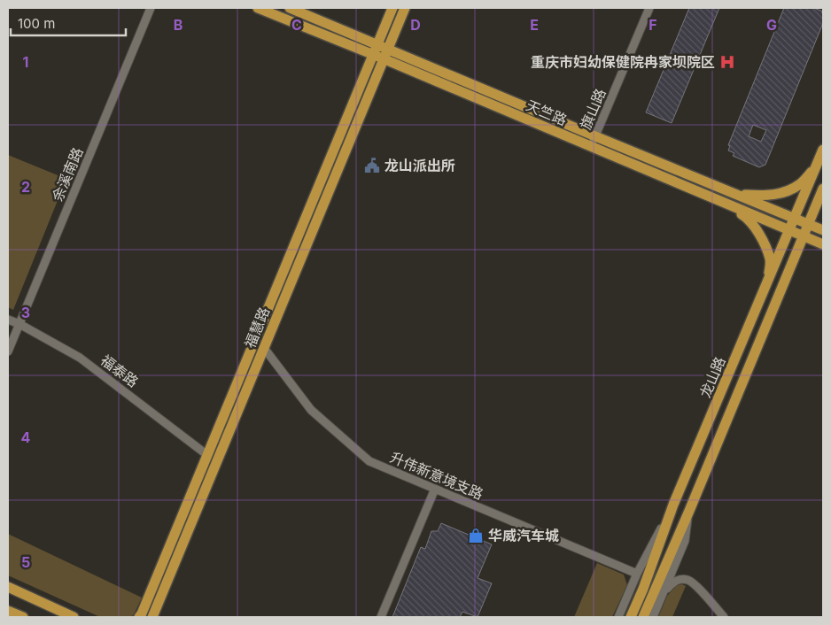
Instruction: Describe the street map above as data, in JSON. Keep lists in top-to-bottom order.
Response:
{
  "streets": {
    "main road": ["天竺路", "福慧路", "龙山路"],
    "street": [
      "旗山路",
      "余溪南路",
      "福泰路",
      "升伟新意境支路"
    ]
  },
  "crossings": [
    ["旗山路", "天竺路"],
    ["天竺路", "福慧路"],
    ["天竺路", "龙山路"],
    ["余溪南路", "福泰路"],
    ["福慧路", "福泰路"],
    ["福慧路", "升伟新意境支路"]
  ],
  "places": {
    "hospital": ["重庆市妇幼保健院冉家坝院区"],
    "public building": ["龙山派出所"],
    "shop": ["华威汽车城"]
  },
  "scale_bar": "100 m",
  "grid": {
    "columns": [
      "B",
      "C",
      "D",
      "E",
      "F",
      "G"
    ],
    "rows": [
      "1",
      "2",
      "3",
      "4",
      "5"
    ]
  }
}
